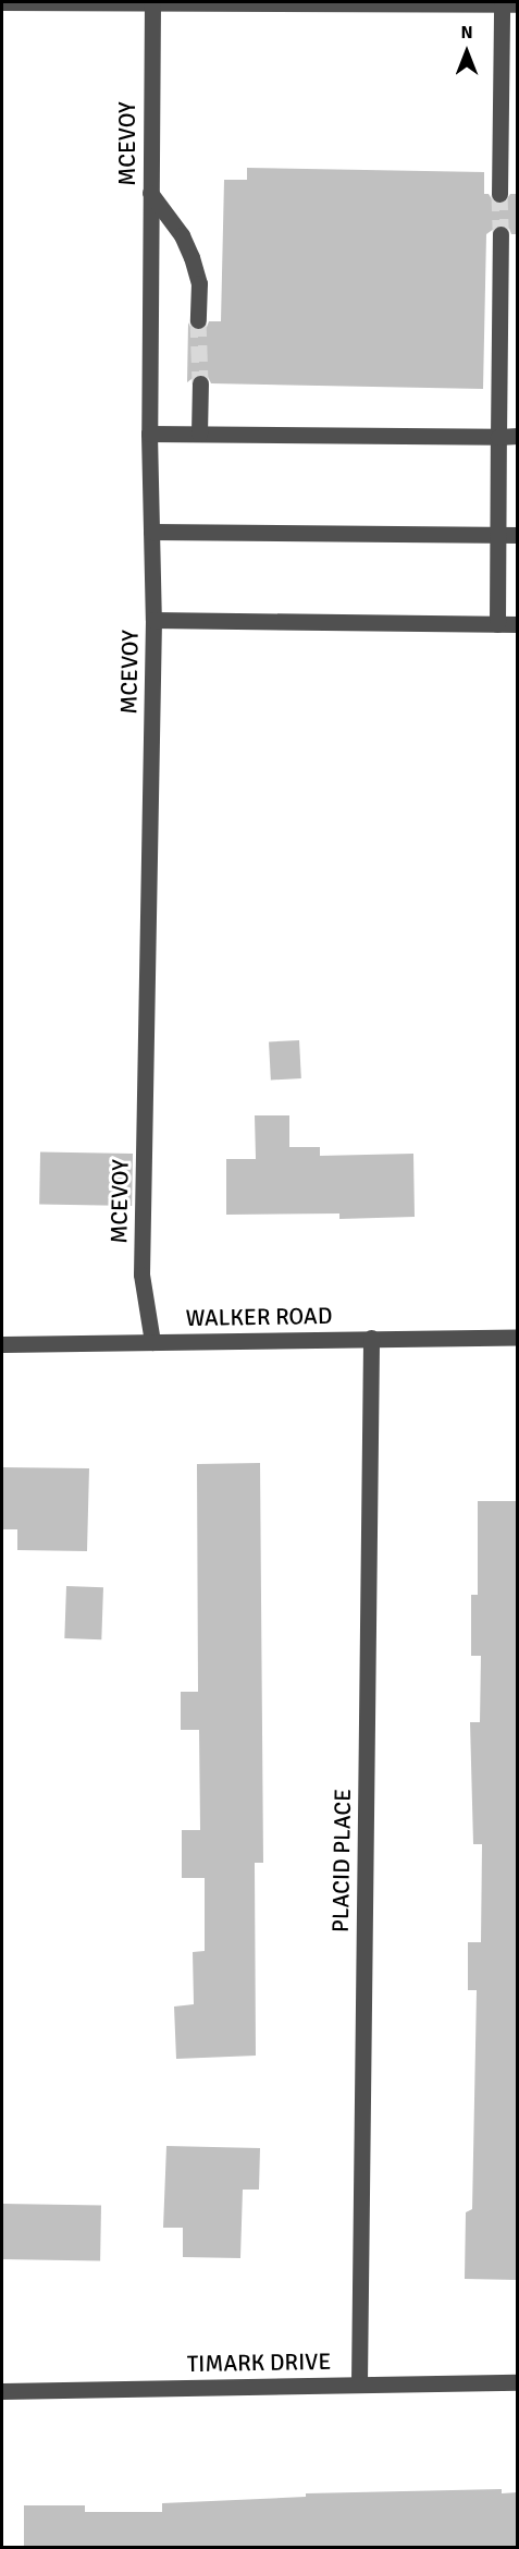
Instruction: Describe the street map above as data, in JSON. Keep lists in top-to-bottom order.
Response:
{
  "streets": {
    "street": [
      "MCEVOY",
      "WALKER ROAD",
      "PLACID PLACE",
      "TIMARK DRIVE"
    ]
  },
  "crossings": [
    ["MCEVOY", "WALKER ROAD"],
    ["WALKER ROAD", "PLACID PLACE"],
    ["PLACID PLACE", "TIMARK DRIVE"]
  ],
  "north": "top"
}
